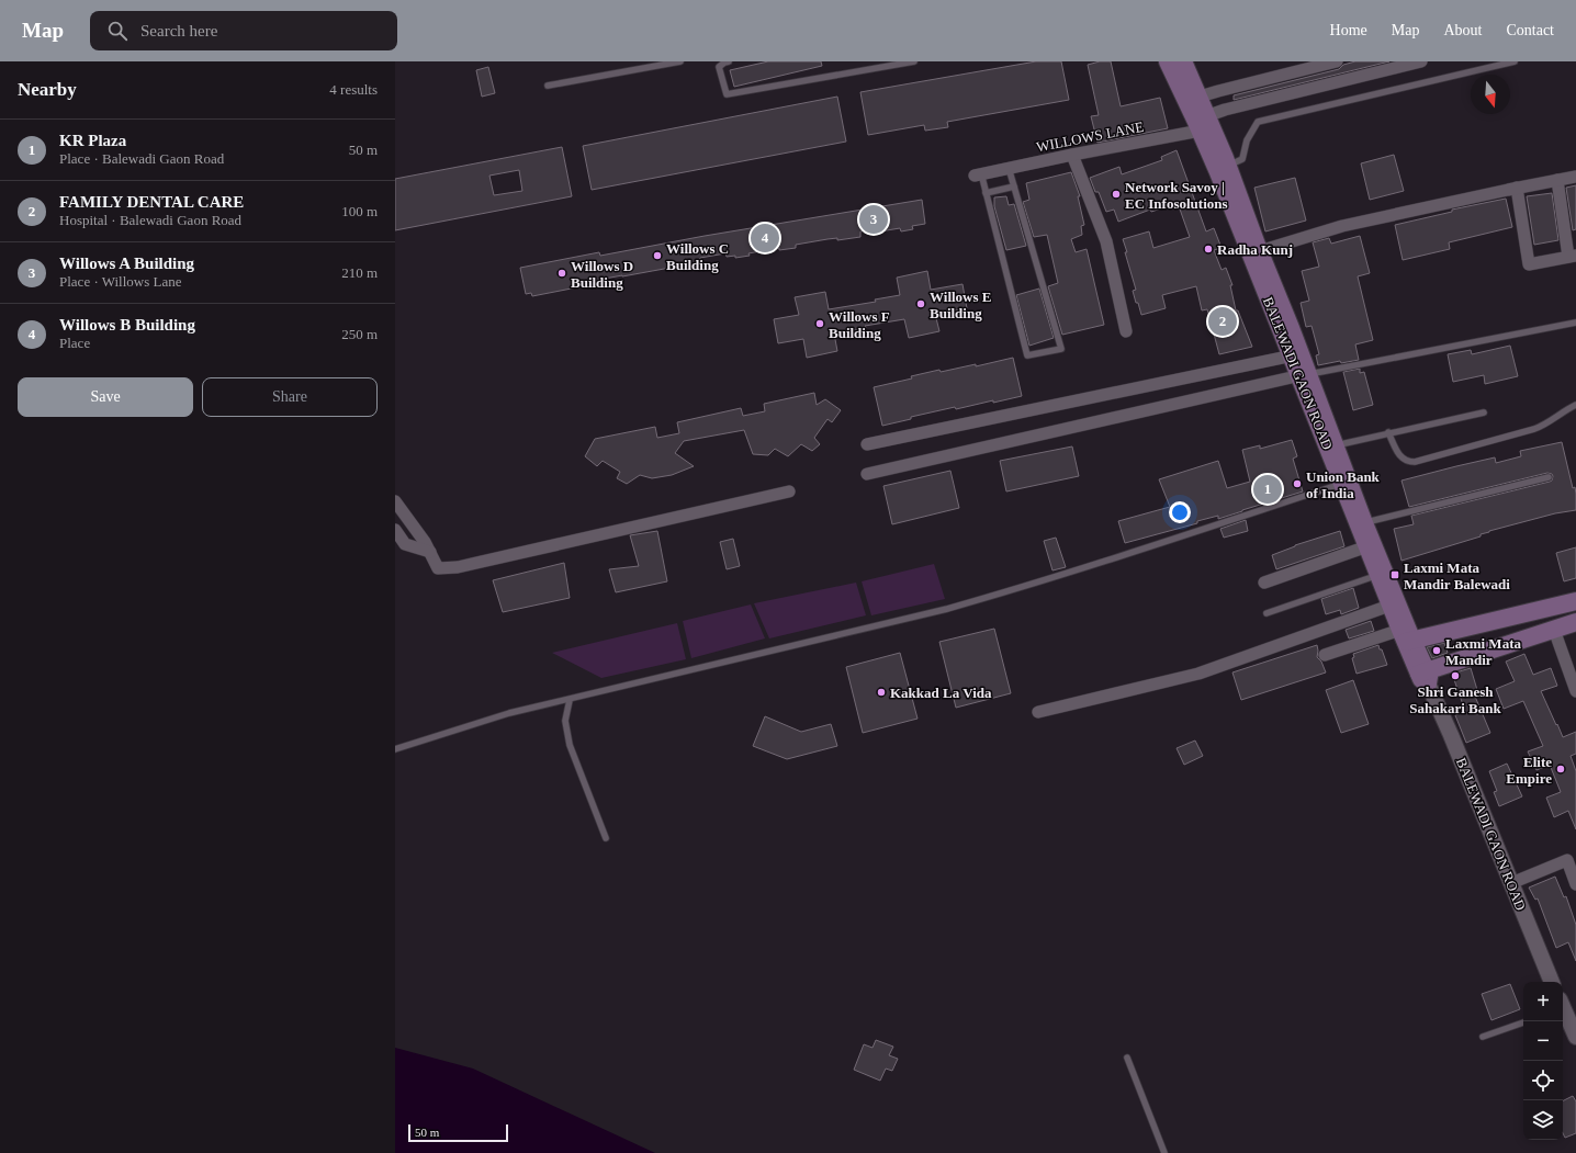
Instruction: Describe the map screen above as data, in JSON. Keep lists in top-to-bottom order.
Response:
{
  "streets": {
    "main road": ["BALEWADI GAON ROAD"],
    "street": ["WILLOWS LANE"]
  },
  "crossings": [
    ["WILLOWS LANE", "BALEWADI GAON ROAD"]
  ],
  "places": {
    "other": [
      "Network Savoy | EC Infosolutions",
      "Radha Kunj",
      "Willows C Building",
      "Willows D Building",
      "Willows E Building",
      "Willows F Building",
      "Union Bank of India",
      "Laxmi Mata Mandir",
      "Shri Ganesh Sahakari Bank",
      "Kakkad La Vida",
      "Elite Empire"
    ],
    "transit": ["Laxmi Mata Mandir Balewadi"]
  },
  "scale_bar": "50 m",
  "north": "bottom",
  "page": {
    "header": "Map",
    "search": "Search here",
    "nav": [
      "Home",
      "Map",
      "About",
      "Contact"
    ],
    "heading": ["Nearby", "4 results"],
    "list": [
      {
        "mark": "1",
        "name": "KR Plaza",
        "note": "Place · Balewadi Gaon Road",
        "value": "50 m"
      },
      {
        "mark": "2",
        "name": "FAMILY DENTAL CARE",
        "note": "Hospital · Balewadi Gaon Road",
        "value": "100 m"
      },
      {
        "mark": "3",
        "name": "Willows A Building",
        "note": "Place · Willows Lane",
        "value": "210 m"
      },
      {
        "mark": "4",
        "name": "Willows B Building",
        "note": "Place",
        "value": "250 m"
      }
    ],
    "pins": [
      "3",
      "4",
      "2",
      "1"
    ],
    "buttons": ["Save", "Share"],
    "map_buttons": ["+", "−"],
    "scale": "50 m"
  }
}
